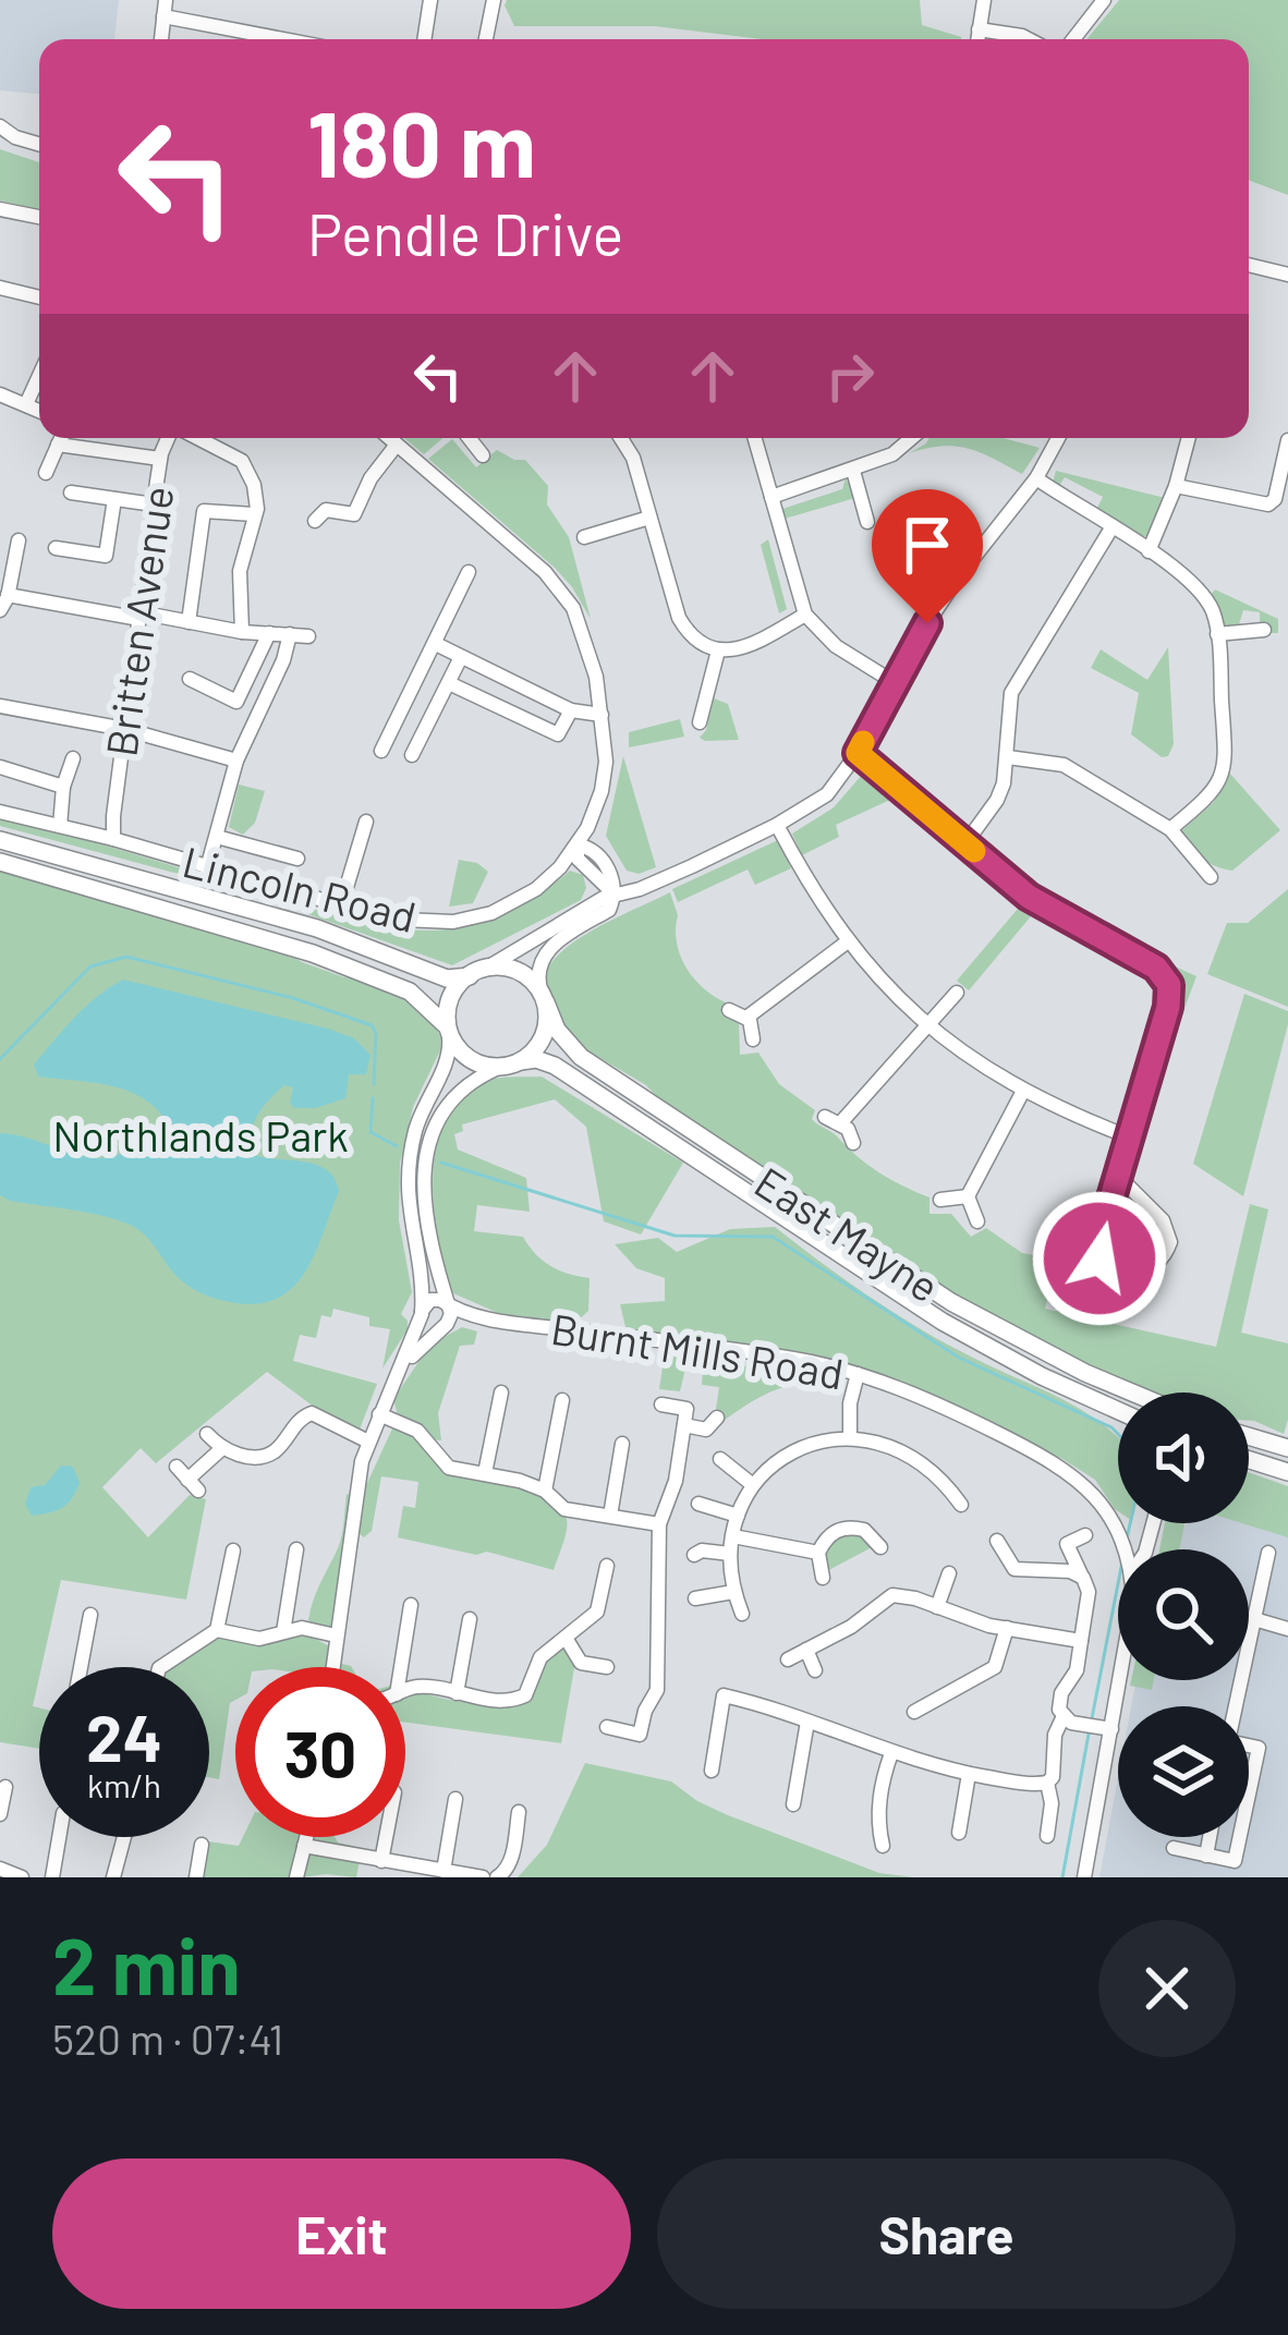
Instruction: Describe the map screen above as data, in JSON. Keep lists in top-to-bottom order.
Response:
{
  "streets": {
    "main road": ["East Mayne"],
    "street": ["Britten Avenue", "Lincoln Road", "Burnt Mills Road"]
  },
  "crossings": [
    ["Britten Avenue", "Lincoln Road"]
  ],
  "parks": ["Northlands Park"],
  "page": {
    "turn": ["180 m", "Pendle Drive"],
    "speed": "24 km/h",
    "limit": "30",
    "heading": ["2 min", "520 m · 07:41"],
    "buttons": ["Exit", "Share"]
  }
}
